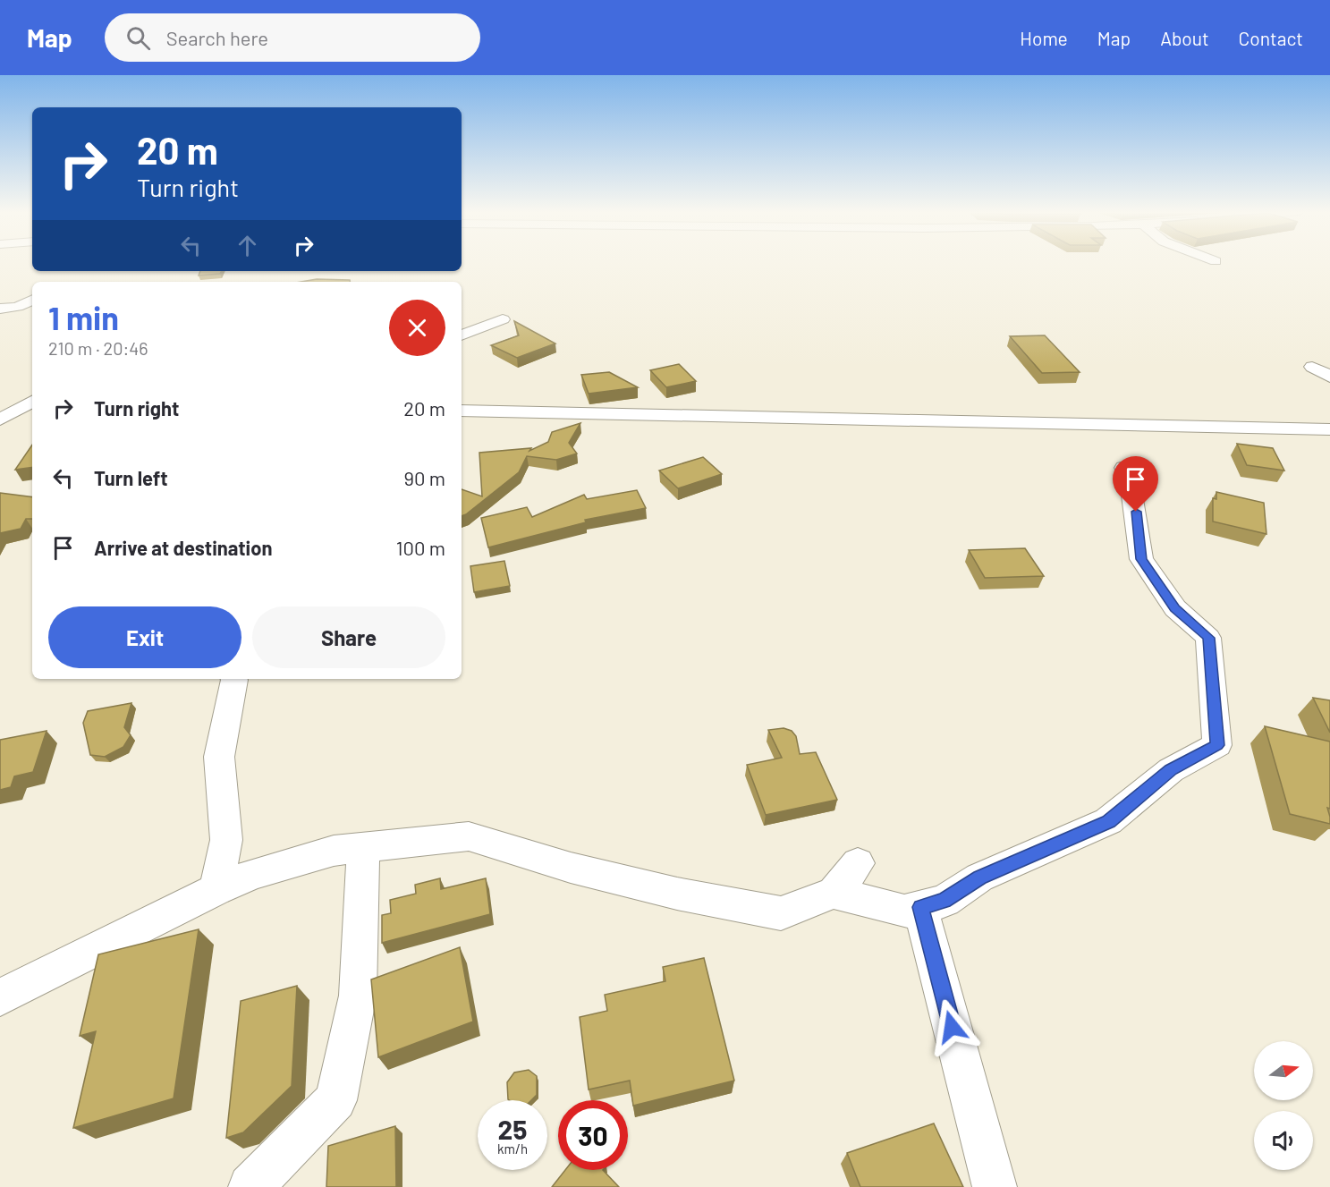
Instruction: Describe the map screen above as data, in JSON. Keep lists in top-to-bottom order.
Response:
{
  "north": "right",
  "page": {
    "header": "Map",
    "search": "Search here",
    "nav": [
      "Home",
      "Map",
      "About",
      "Contact"
    ],
    "turn": ["20 m", "Turn right"],
    "heading": ["1 min", "210 m · 20:46"],
    "list": [
      {
        "name": "Turn right",
        "value": "20 m"
      },
      {
        "name": "Turn left",
        "value": "90 m"
      },
      {
        "name": "Arrive at destination",
        "value": "100 m"
      }
    ],
    "buttons": ["Exit", "Share"],
    "speed": "25 km/h",
    "limit": "30"
  }
}
